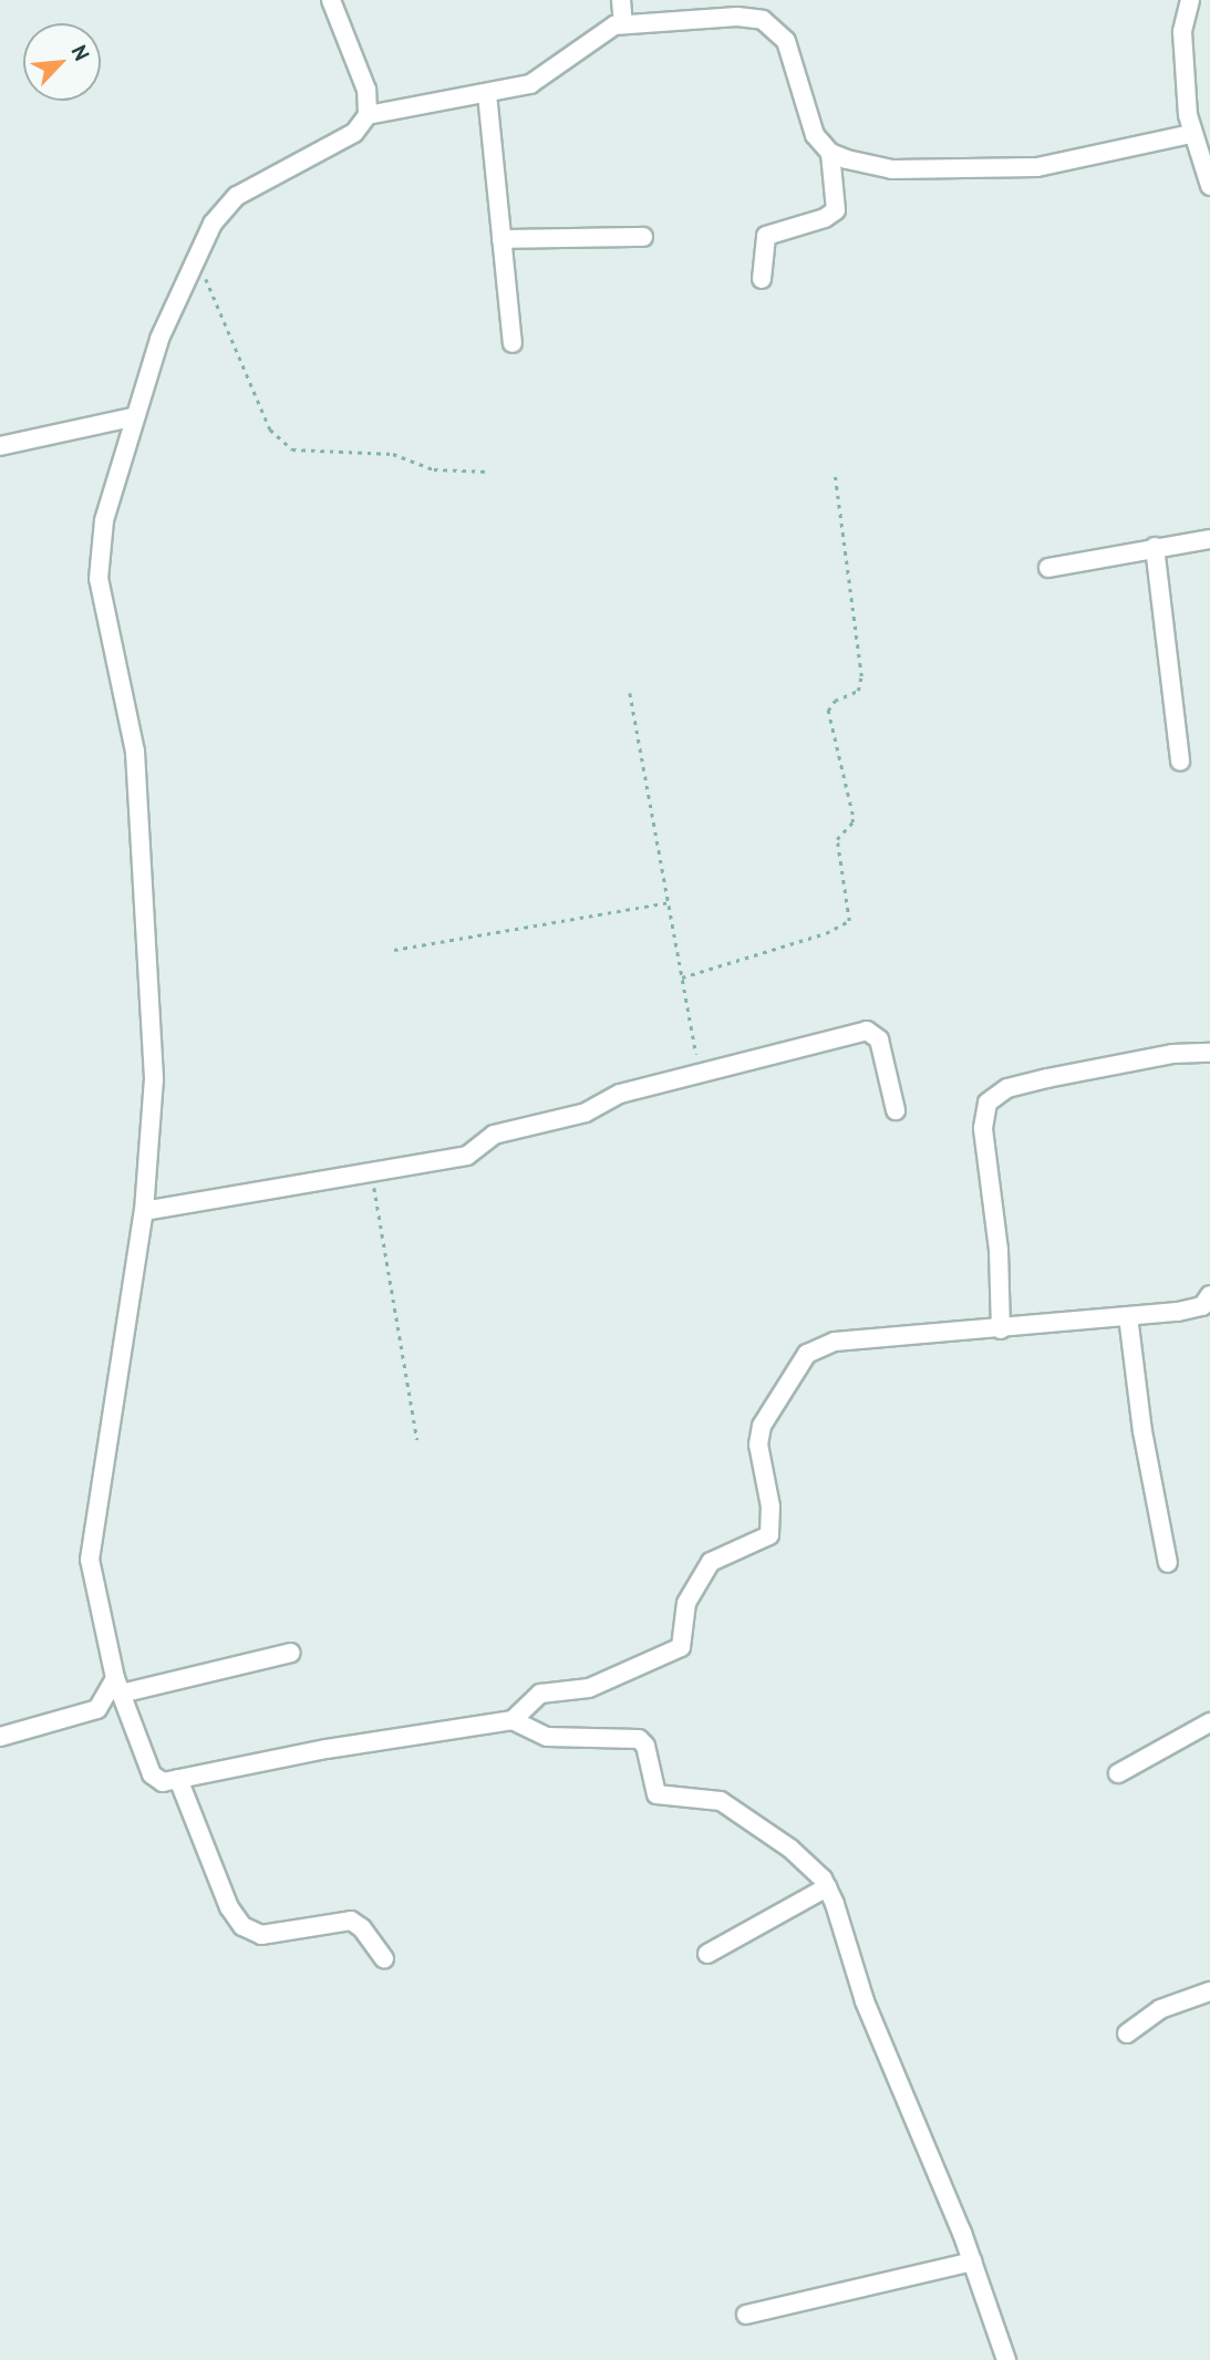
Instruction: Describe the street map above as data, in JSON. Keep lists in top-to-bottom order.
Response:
{
  "north": "top right"
}
